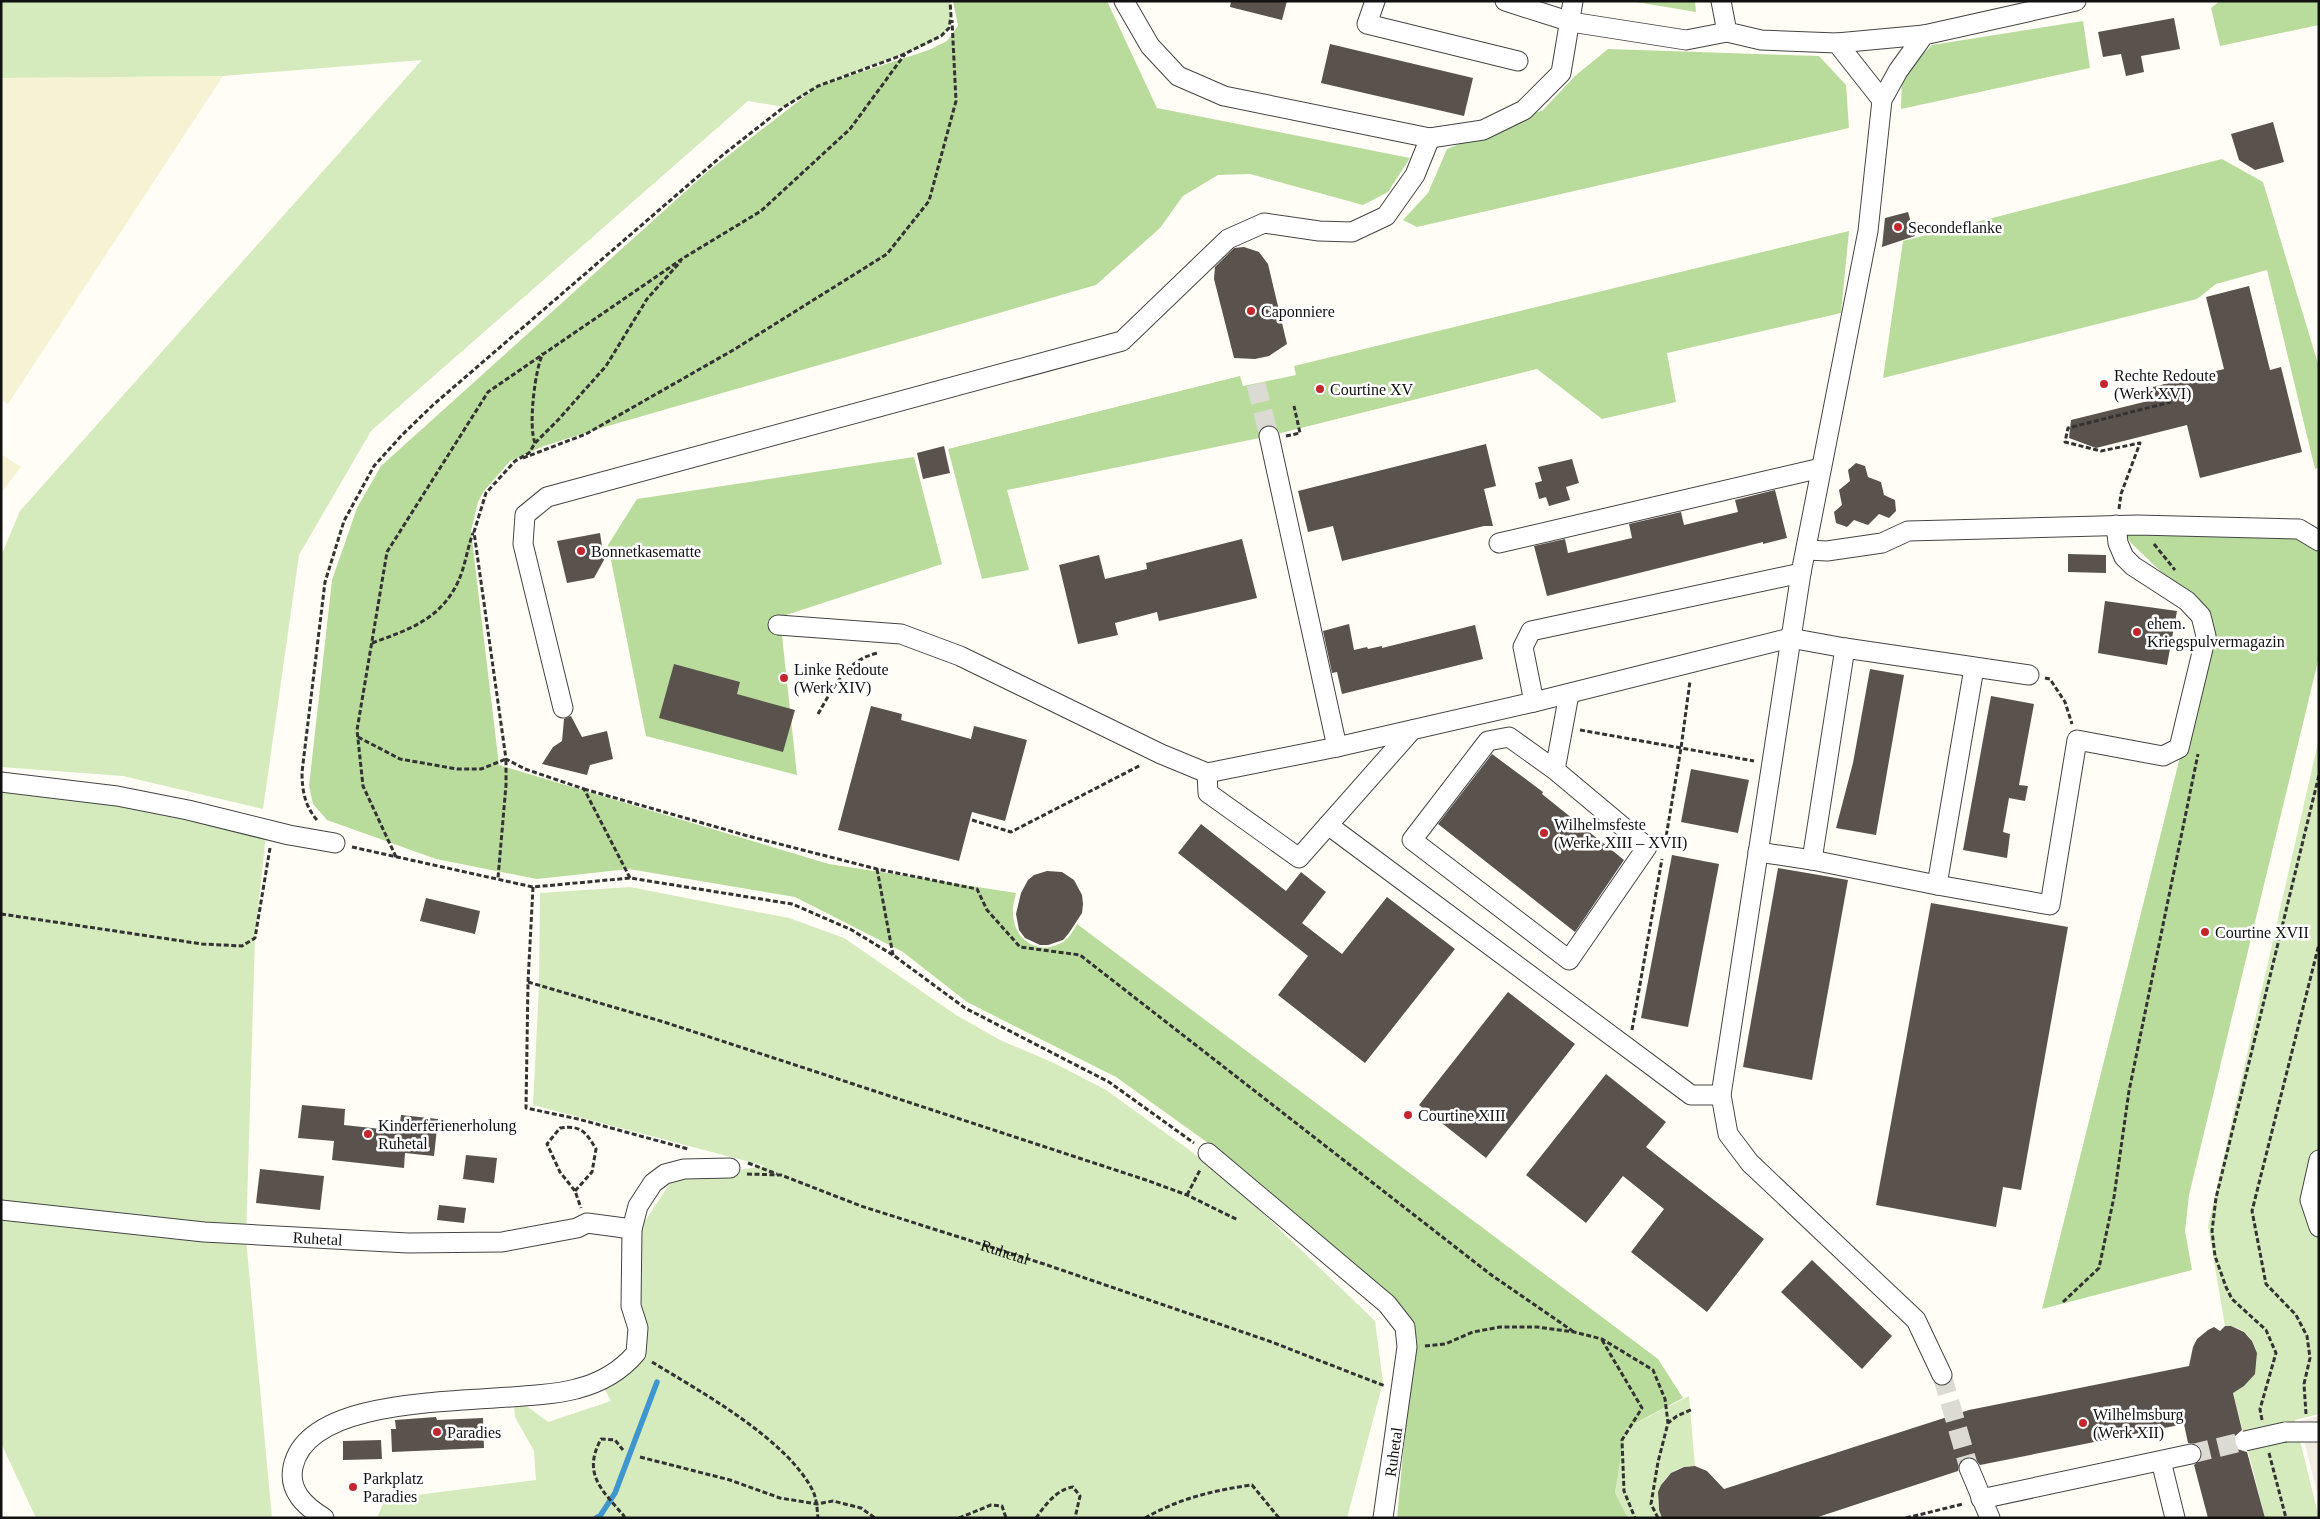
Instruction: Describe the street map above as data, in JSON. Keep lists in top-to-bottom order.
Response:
{
  "streets": {
    "street": ["Ruhetal"]
  },
  "places": [
    "Secondeflanke",
    "Caponniere",
    "Rechte Redoute (Werk XVI)",
    "Courtine XV",
    "Bonnetkasematte",
    "ehem. Kriegspulvermagazin",
    "Linke Redoute (Werk XIV)",
    "Wilhelmsfeste (Werke XIII – XVII)",
    "Courtine XVII",
    "Courtine XIII",
    "Kinderferienerholung Ruhetal",
    "Wilhelmsburg (Werk XII)",
    "Paradies",
    "Parkplatz Paradies"
  ]
}
